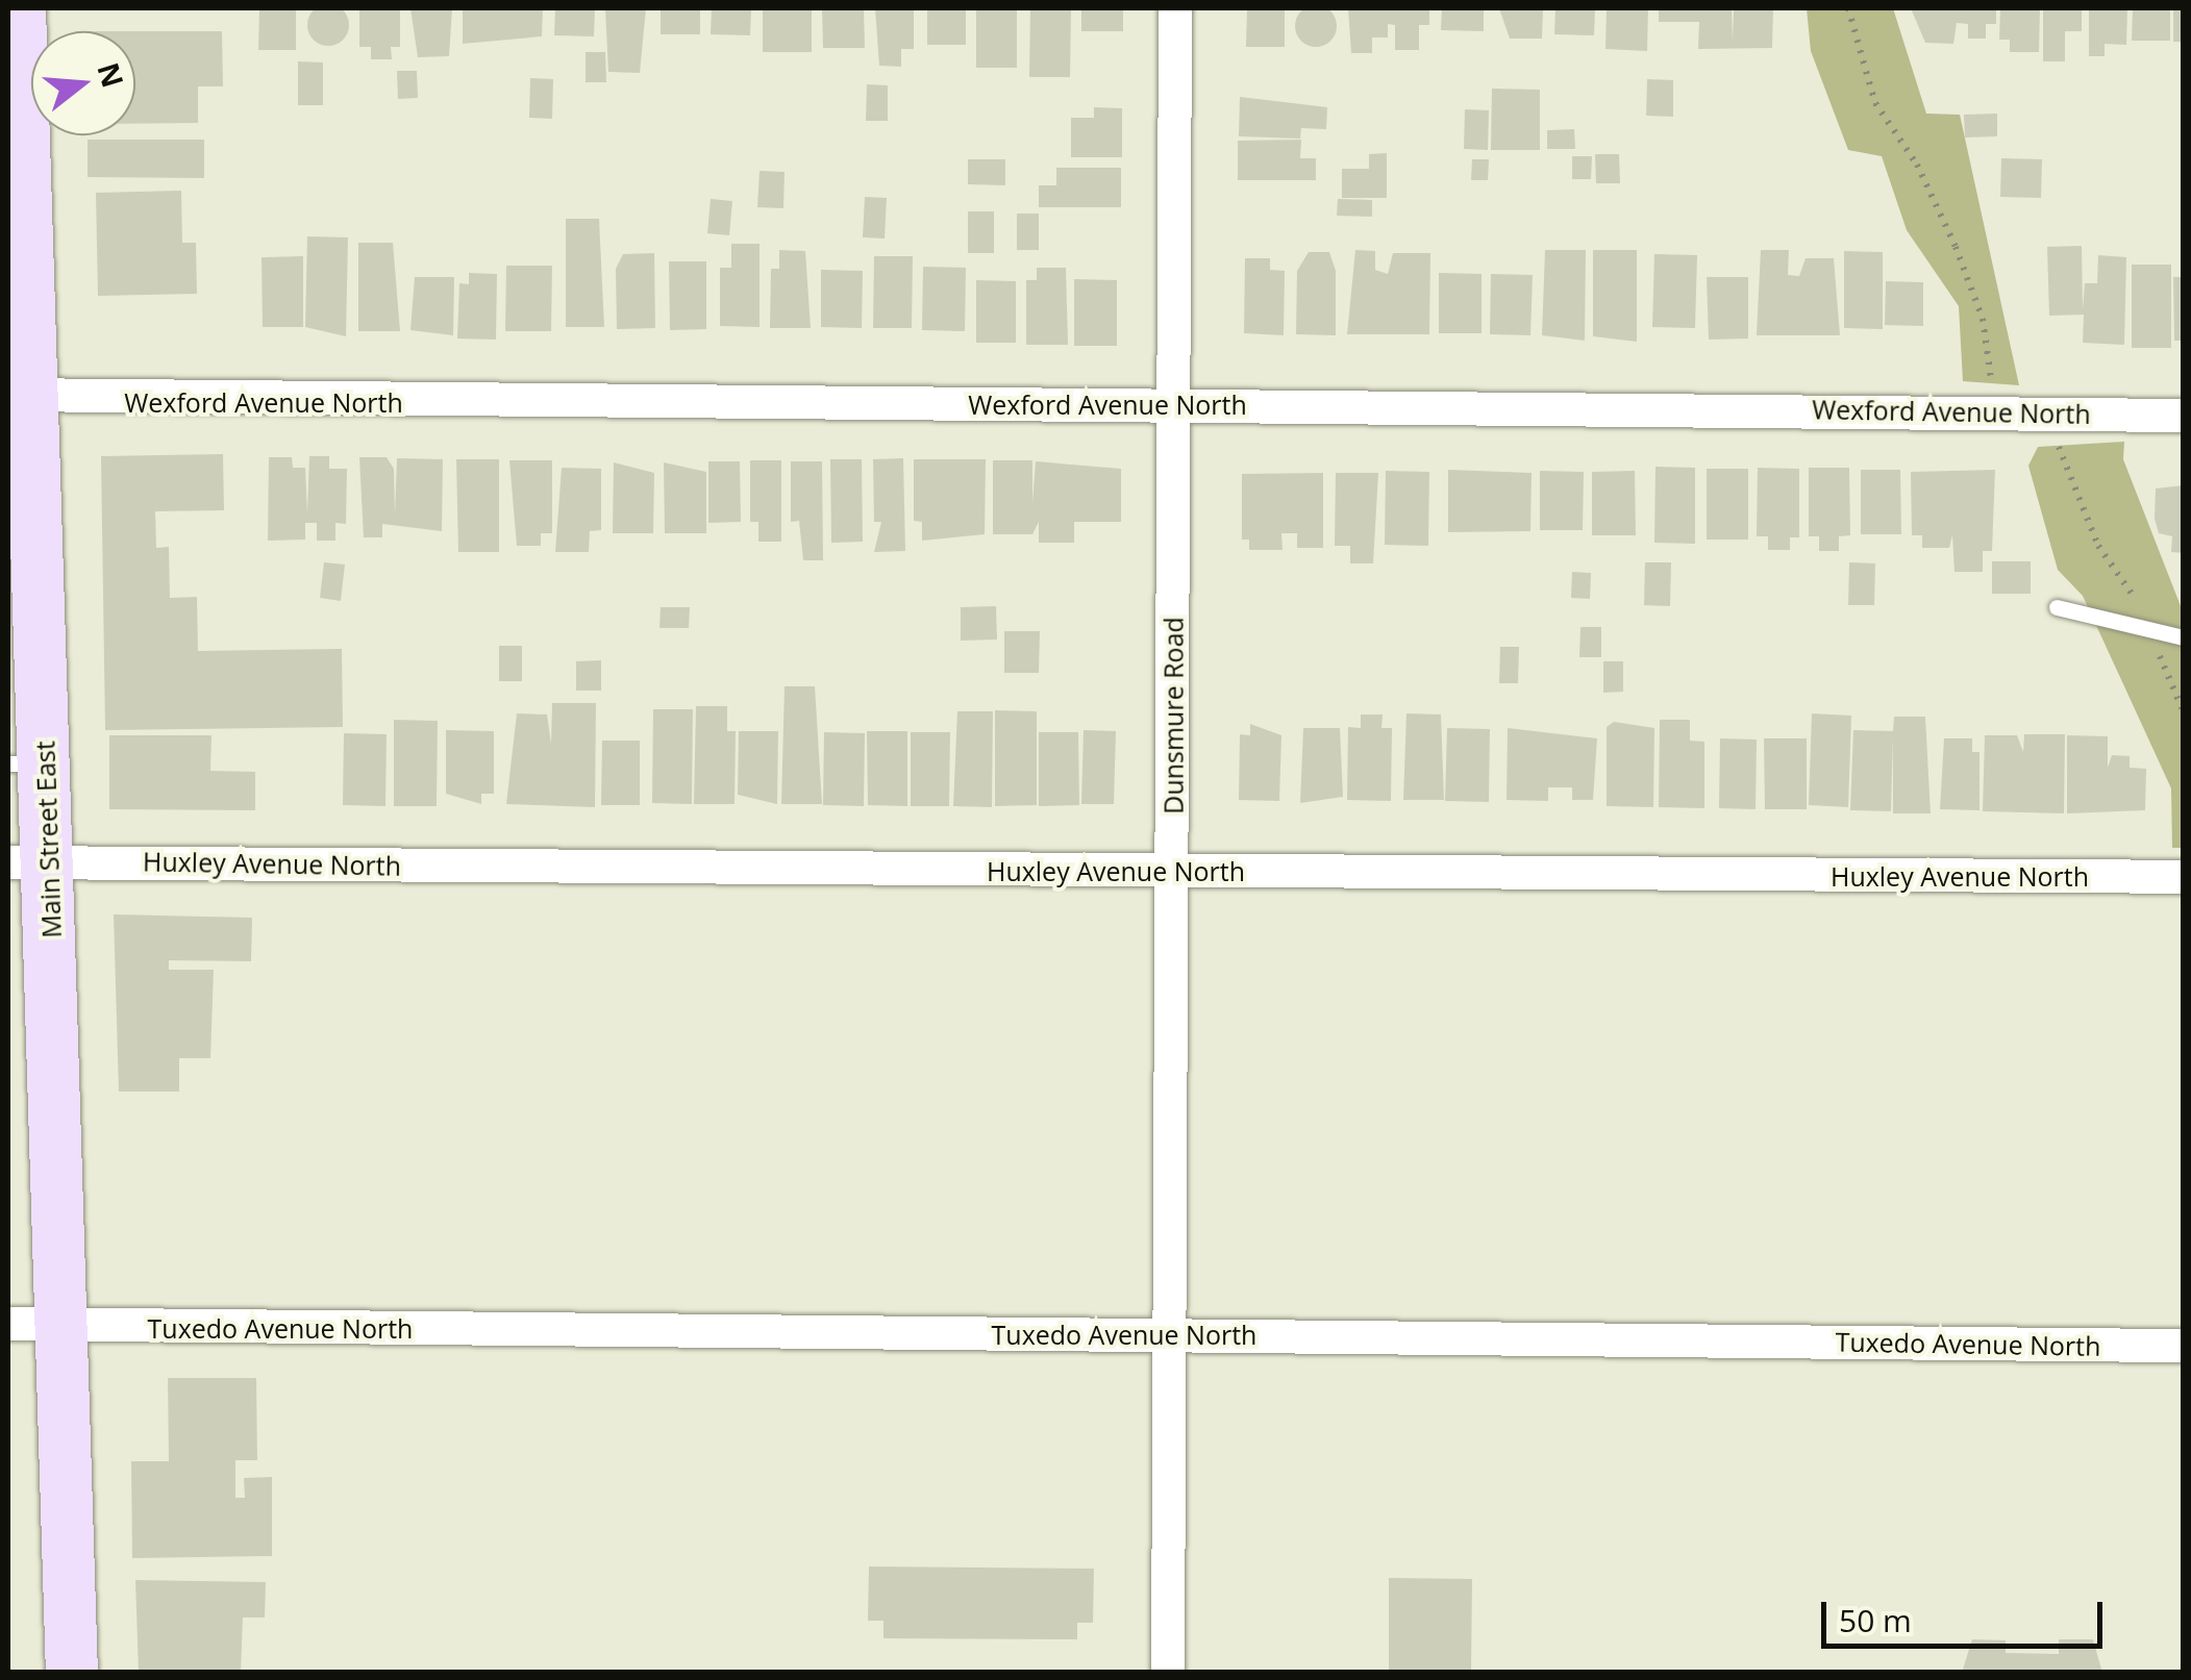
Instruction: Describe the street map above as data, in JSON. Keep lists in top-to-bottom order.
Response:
{
  "streets": {
    "main road": ["Main Street East"],
    "street": [
      "Wexford Avenue North",
      "Dunsmure Road",
      "Huxley Avenue North",
      "Tuxedo Avenue North"
    ]
  },
  "crossings": [
    ["Wexford Avenue North", "Dunsmure Road"],
    ["Wexford Avenue North", "Main Street East"],
    ["Dunsmure Road", "Huxley Avenue North"],
    ["Dunsmure Road", "Tuxedo Avenue North"],
    ["Main Street East", "Huxley Avenue North"],
    ["Main Street East", "Tuxedo Avenue North"]
  ],
  "scale_bar": "50 m",
  "north": "right"
}
